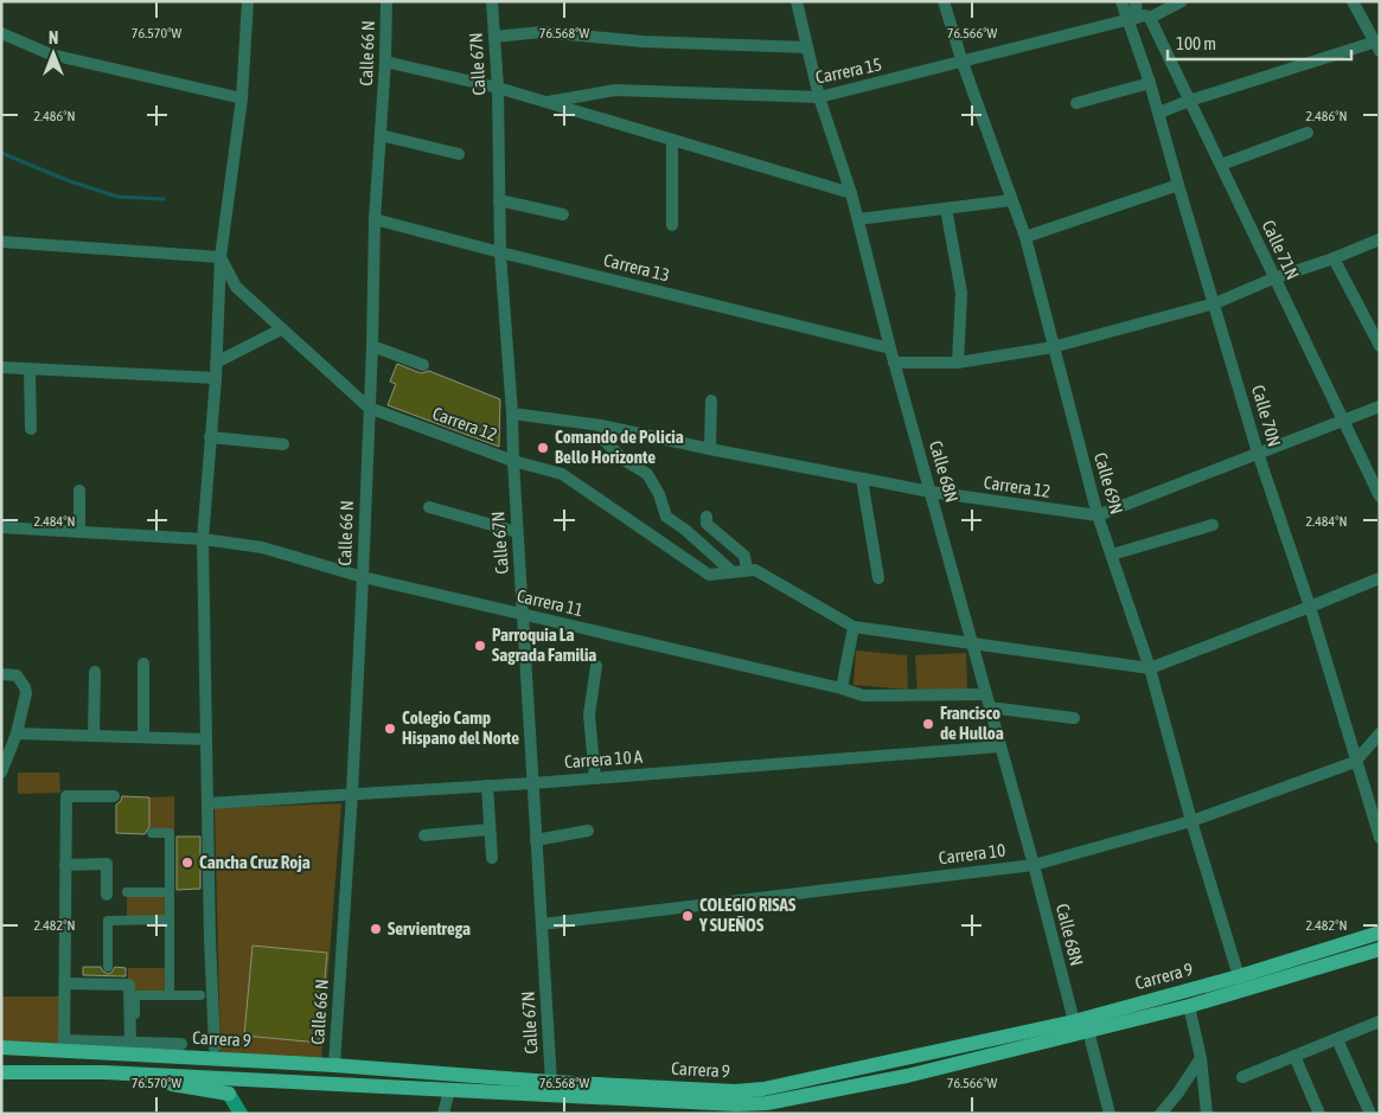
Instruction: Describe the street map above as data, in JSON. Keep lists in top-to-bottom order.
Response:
{
  "streets": {
    "main road": ["Carrera 9"],
    "street": [
      "Calle 66 N",
      "Calle 67N",
      "Carrera 15",
      "Calle 71N",
      "Carrera 13",
      "Calle 70N",
      "Carrera 12",
      "Calle 68N",
      "Calle 69N",
      "Carrera 11",
      "Carrera 10 A",
      "Carrera 10"
    ]
  },
  "crossings": [
    ["Calle 66 N", "Carrera 13"],
    ["Calle 66 N", "Carrera 12"],
    ["Calle 66 N", "Carrera 11"],
    ["Calle 66 N", "Carrera 10 A"],
    ["Calle 66 N", "Carrera 9"],
    ["Calle 67N", "Carrera 13"],
    ["Calle 67N", "Carrera 12"],
    ["Calle 67N", "Carrera 11"],
    ["Calle 67N", "Carrera 10 A"],
    ["Calle 67N", "Carrera 10"],
    ["Calle 67N", "Carrera 9"],
    ["Carrera 15", "Calle 71N"],
    ["Carrera 15", "Calle 70N"],
    ["Carrera 15", "Calle 68N"],
    ["Carrera 15", "Calle 69N"],
    ["Calle 71N", "Calle 70N"],
    ["Calle 71N", "Carrera 12"],
    ["Carrera 13", "Calle 68N"],
    ["Calle 70N", "Carrera 12"],
    ["Calle 70N", "Carrera 10"],
    ["Carrera 12", "Calle 68N"],
    ["Carrera 12", "Calle 69N"],
    ["Calle 68N", "Carrera 11"],
    ["Calle 68N", "Carrera 10 A"],
    ["Calle 68N", "Carrera 10"],
    ["Calle 68N", "Carrera 9"],
    ["Calle 69N", "Carrera 10"],
    ["Calle 69N", "Carrera 9"]
  ],
  "places": [
    "Comando de Policia Bello Horizonte",
    "Parroquia La Sagrada Familia",
    "Francisco de Hulloa",
    "Colegio Camp Hispano del Norte",
    "Cancha Cruz Roja",
    "COLEGIO RISAS Y SUEÑOS",
    "Servientrega"
  ],
  "scale_bar": "100 m",
  "north": "top",
  "coordinates": [
    "76.570°W",
    "76.568°W",
    "76.566°W",
    "2.486°N",
    "2.484°N",
    "2.482°N"
  ]
}
